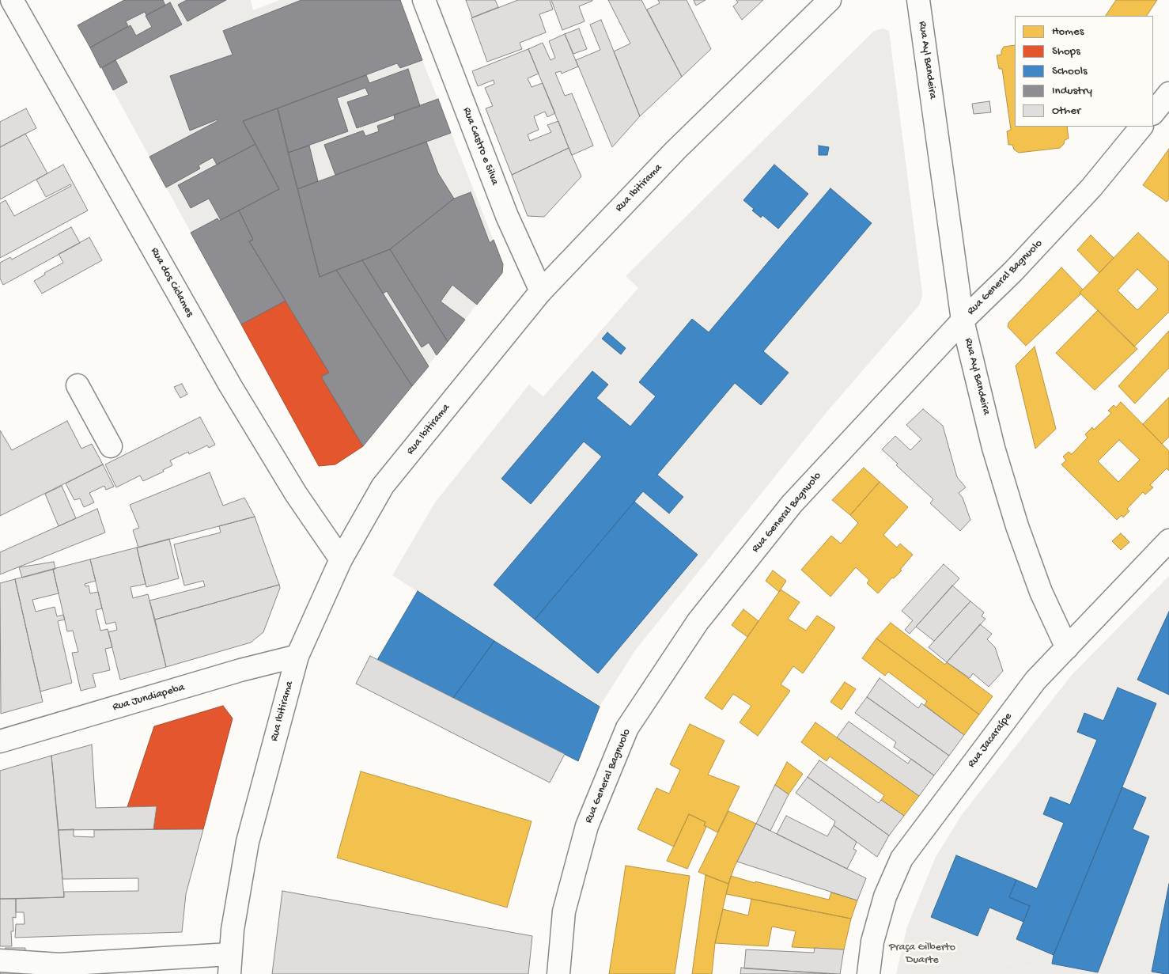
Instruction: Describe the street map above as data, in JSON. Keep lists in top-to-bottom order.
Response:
{
  "streets": {
    "street": [
      "Rua Ayl Bandeira",
      "Rua Castro e Silva",
      "Rua Ibitirama",
      "Rua General Bagnuolo",
      "Rua dos Ciclames",
      "Rua Jundiapeba",
      "Rua Jacaraípe"
    ]
  },
  "crossings": [
    ["Rua Ayl Bandeira", "Rua General Bagnuolo"],
    ["Rua Ayl Bandeira", "Rua Jacaraípe"],
    ["Rua Castro e Silva", "Rua Ibitirama"],
    ["Rua Ibitirama", "Rua dos Ciclames"],
    ["Rua Ibitirama", "Rua Jundiapeba"]
  ],
  "parks": ["Praça Gilberto Duarte"],
  "legend": [
    "Homes",
    "Shops",
    "Schools",
    "Industry",
    "Other"
  ]
}
